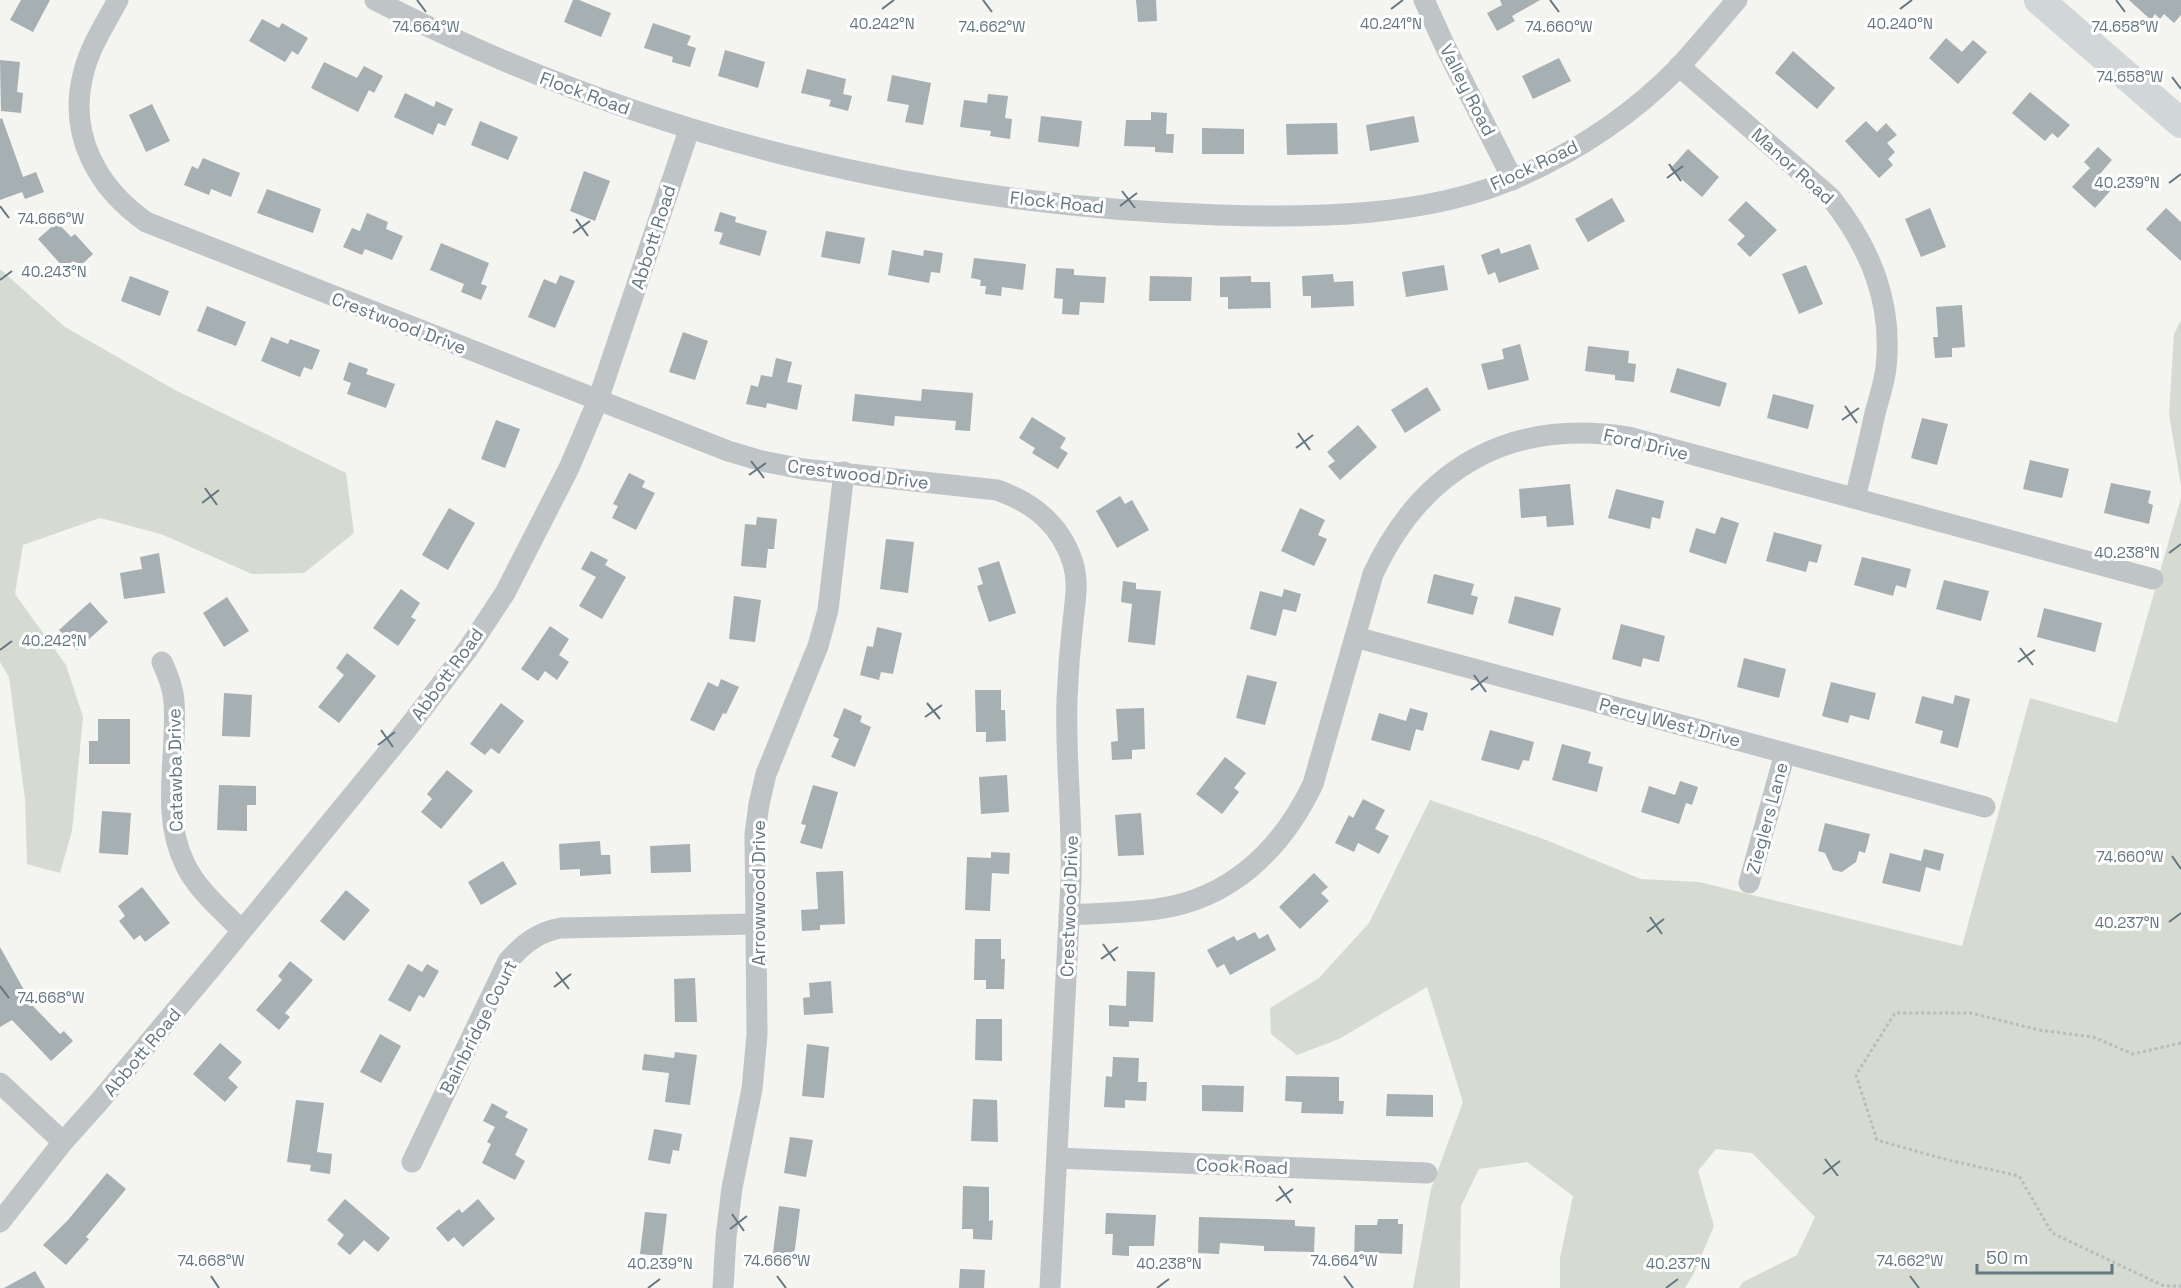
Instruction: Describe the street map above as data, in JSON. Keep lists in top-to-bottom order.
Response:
{
  "streets": {
    "street": [
      "Valley Road",
      "Flock Road",
      "Manor Road",
      "Abbott Road",
      "Crestwood Drive",
      "Ford Drive",
      "Percy West Drive",
      "Catawba Drive",
      "Zieglers Lane",
      "Arrowwood Drive",
      "Bainbridge Court",
      "Cook Road"
    ]
  },
  "crossings": [
    ["Valley Road", "Flock Road"],
    ["Flock Road", "Manor Road"],
    ["Flock Road", "Abbott Road"],
    ["Manor Road", "Ford Drive"],
    ["Abbott Road", "Crestwood Drive"],
    ["Abbott Road", "Catawba Drive"],
    ["Crestwood Drive", "Ford Drive"],
    ["Crestwood Drive", "Arrowwood Drive"],
    ["Crestwood Drive", "Cook Road"],
    ["Ford Drive", "Percy West Drive"],
    ["Percy West Drive", "Zieglers Lane"],
    ["Arrowwood Drive", "Bainbridge Court"]
  ],
  "scale_bar": "50 m",
  "coordinates": [
    "40.242°N",
    "40.241°N",
    "40.240°N",
    "74.658°W",
    "74.664°W",
    "74.662°W",
    "74.660°W",
    "40.239°N",
    "74.666°W",
    "40.243°N",
    "40.238°N",
    "40.237°N",
    "74.668°W"
  ]
}
